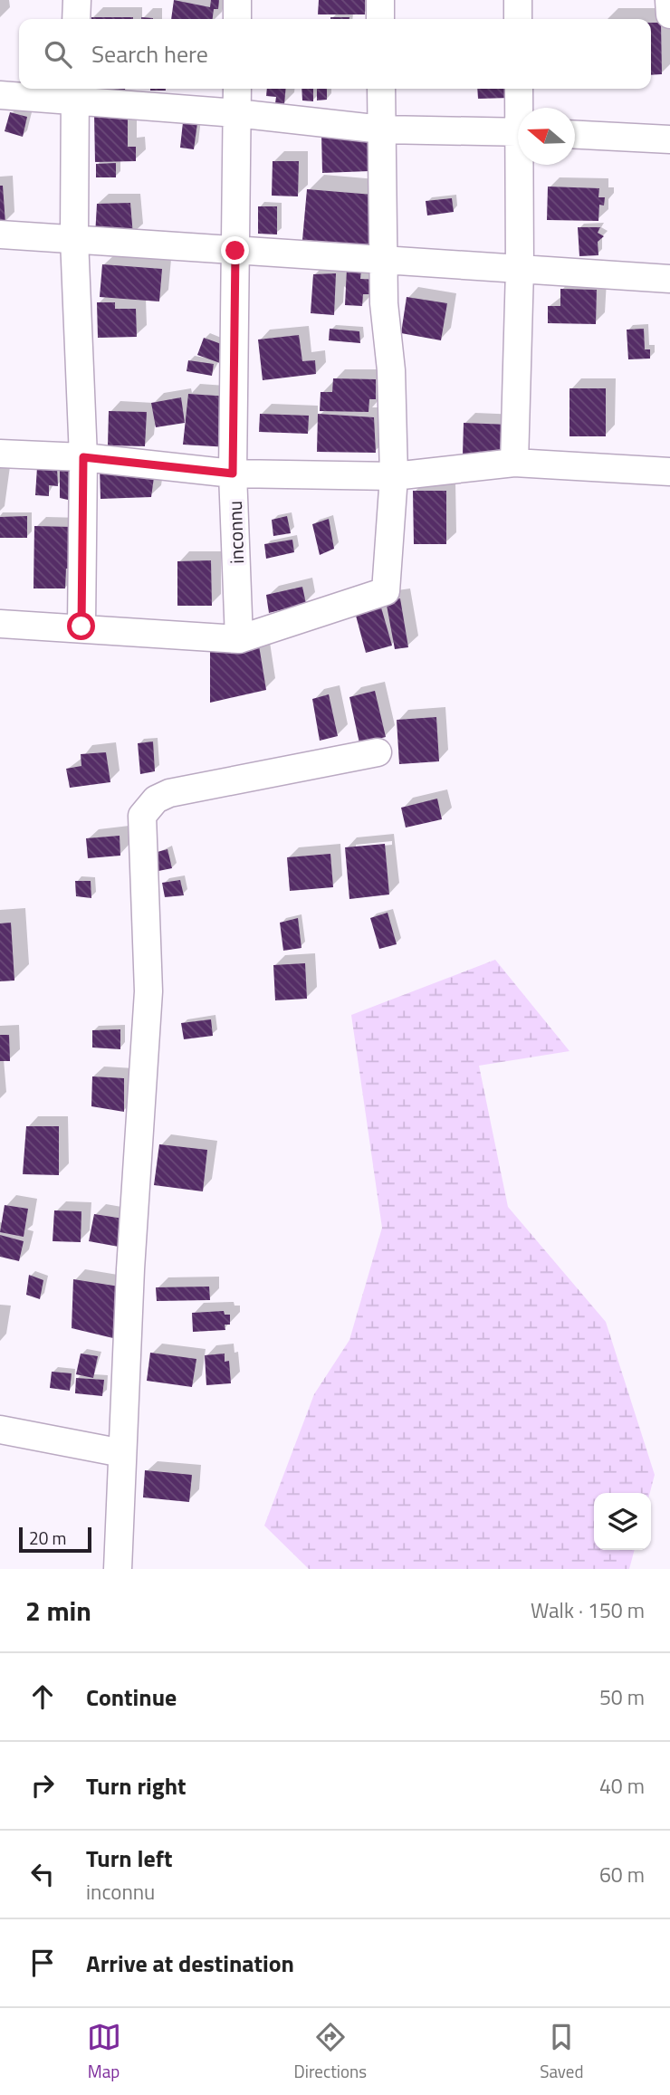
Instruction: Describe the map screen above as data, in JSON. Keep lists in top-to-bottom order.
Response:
{
  "streets": {
    "street": ["inconnu"]
  },
  "scale_bar": "20 m",
  "north": "left",
  "page": {
    "search": "Search here",
    "scale": "20 m",
    "heading": ["2 min", "Walk · 150 m"],
    "list": [
      ["Continue", "50 m"],
      ["Turn right", "40 m"],
      ["Turn left", "inconnu", "60 m"],
      "Arrive at destination"
    ],
    "nav": ["Map", "Directions", "Saved"]
  }
}
